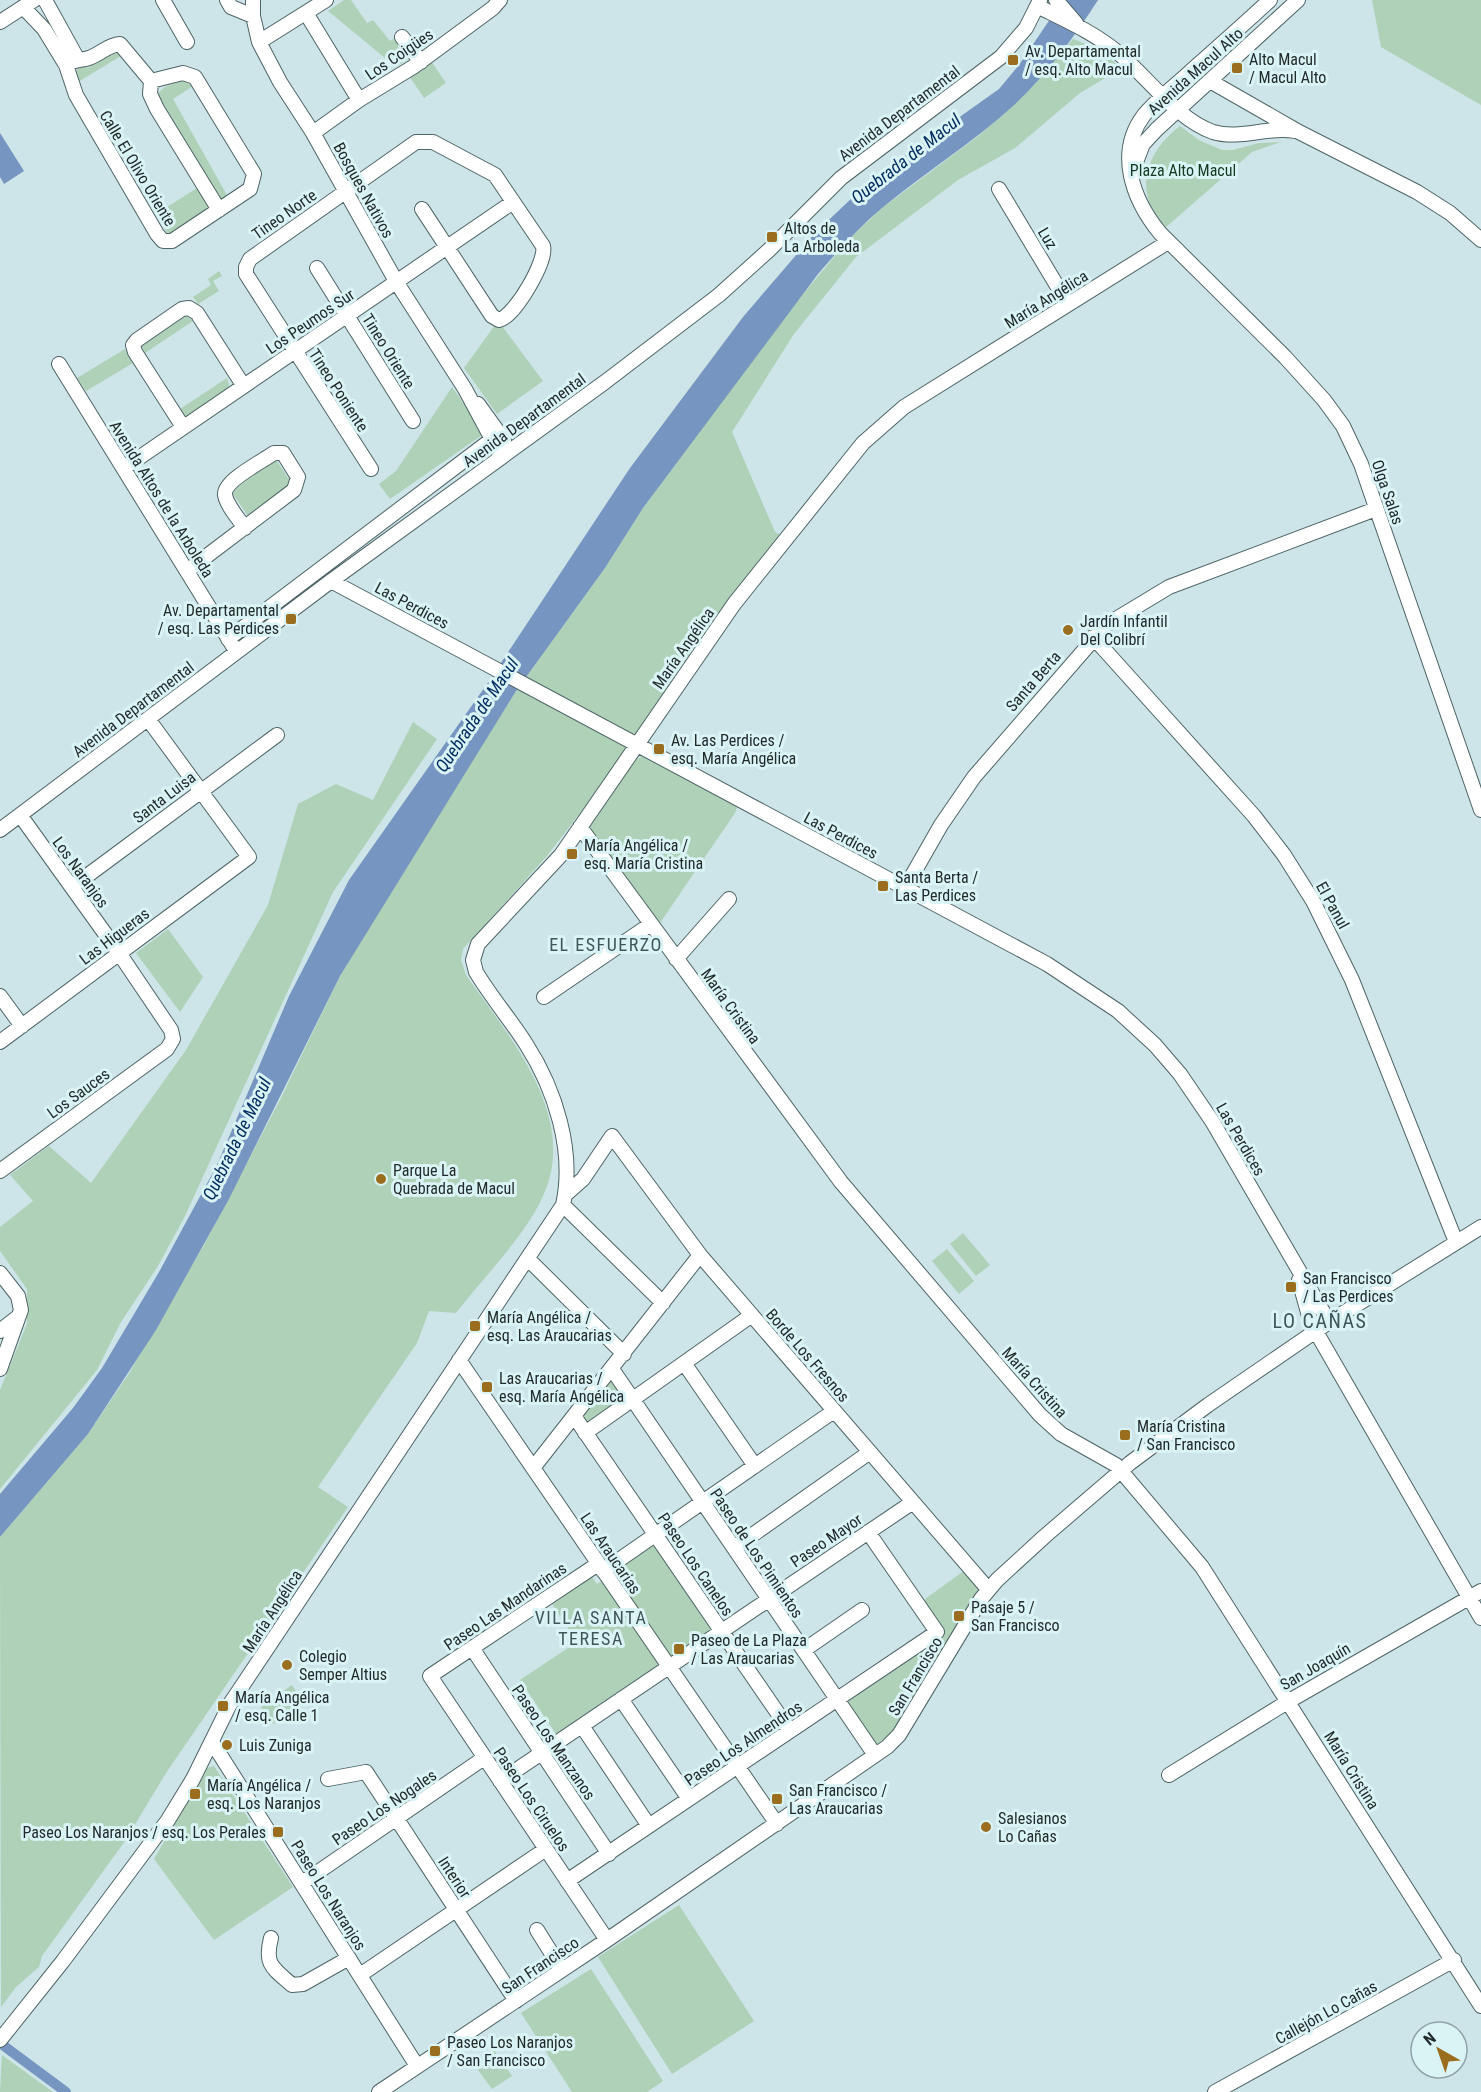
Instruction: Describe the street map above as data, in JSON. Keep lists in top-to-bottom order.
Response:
{
  "streets": {
    "street": [
      "Los Coigües",
      "Avenida Macul Alto",
      "Avenida Departamental",
      "Calle El Olivo Oriente",
      "Bosques Nativos",
      "Tineo Norte",
      "Luz",
      "María Angélica",
      "Los Peumos Sur",
      "Tineo Oriente",
      "Tineo Poniente",
      "Olga Salas",
      "Avenida Altos de la Arboleda",
      "Las Perdices",
      "Santa Berta",
      "Santa Luisa",
      "Los Naranjos",
      "El Panul",
      "Las Higueras",
      "María Cristina",
      "Los Sauces",
      "Borde Los Fresnos",
      "Paseo Mayor",
      "Las Araucarias",
      "Paseo de Los Pimientos",
      "Paseo Los Canelos",
      "Paseo Las Mandarinas",
      "San Joaquín",
      "San Francisco",
      "Paseo Los Manzanos",
      "Paseo Los Almendros",
      "Paseo Los Ciruelos",
      "Paseo Los Nogales",
      "Interior",
      "Paseo Los Naranjos",
      "Callejón Lo Cañas"
    ]
  },
  "crossings": [
    ["Los Coigües", "Bosques Nativos"],
    ["Avenida Macul Alto", "María Angélica"],
    ["Avenida Macul Alto", "Olga Salas"],
    ["Avenida Departamental", "Bosques Nativos"],
    ["Avenida Departamental", "Avenida Altos de la Arboleda"],
    ["Avenida Departamental", "Las Perdices"],
    ["Avenida Departamental", "Los Naranjos"],
    ["Bosques Nativos", "Tineo Norte"],
    ["Bosques Nativos", "Los Peumos Sur"],
    ["Tineo Norte", "Los Peumos Sur"],
    ["Tineo Norte", "Tineo Poniente"],
    ["Luz", "María Angélica"],
    ["María Angélica", "Olga Salas"],
    ["María Angélica", "Las Perdices"],
    ["María Angélica", "María Cristina"],
    ["María Angélica", "Borde Los Fresnos"],
    ["María Angélica", "Las Araucarias"],
    ["María Angélica", "Paseo Los Naranjos"],
    ["Los Peumos Sur", "Tineo Oriente"],
    ["Los Peumos Sur", "Tineo Poniente"],
    ["Los Peumos Sur", "Avenida Altos de la Arboleda"],
    ["Olga Salas", "Santa Berta"],
    ["Las Perdices", "Santa Berta"],
    ["Las Perdices", "San Joaquín"],
    ["Las Perdices", "San Francisco"],
    ["Santa Berta", "El Panul"],
    ["Santa Luisa", "Los Naranjos"],
    ["Santa Luisa", "Las Higueras"],
    ["Los Naranjos", "Las Higueras"],
    ["Los Naranjos", "Los Sauces"],
    ["El Panul", "San Francisco"],
    ["María Cristina", "San Joaquín"],
    ["María Cristina", "San Francisco"],
    ["María Cristina", "Callejón Lo Cañas"],
    ["Borde Los Fresnos", "Paseo Mayor"],
    ["Borde Los Fresnos", "Paseo Las Mandarinas"],
    ["Borde Los Fresnos", "San Francisco"],
    ["Paseo Mayor", "Las Araucarias"],
    ["Paseo Mayor", "Paseo de Los Pimientos"],
    ["Paseo Mayor", "Paseo Los Canelos"],
    ["Paseo Mayor", "Paseo Los Manzanos"],
    ["Paseo Mayor", "Paseo Los Almendros"],
    ["Paseo Mayor", "Paseo Los Ciruelos"],
    ["Las Araucarias", "Paseo Las Mandarinas"],
    ["Las Araucarias", "San Francisco"],
    ["Las Araucarias", "Paseo Los Almendros"],
    ["Paseo de Los Pimientos", "Paseo Las Mandarinas"],
    ["Paseo de Los Pimientos", "San Francisco"],
    ["Paseo de Los Pimientos", "Paseo Los Almendros"],
    ["Paseo Los Canelos", "Paseo Las Mandarinas"],
    ["Paseo Los Canelos", "Paseo Los Almendros"],
    ["Paseo Las Mandarinas", "Paseo Los Manzanos"],
    ["Paseo Las Mandarinas", "Paseo Los Ciruelos"],
    ["San Francisco", "Paseo Los Ciruelos"],
    ["San Francisco", "Interior"],
    ["San Francisco", "Paseo Los Naranjos"],
    ["Paseo Los Manzanos", "Paseo Los Almendros"],
    ["Paseo Los Almendros", "Paseo Los Ciruelos"],
    ["Paseo Los Ciruelos", "Paseo Los Nogales"],
    ["Paseo Los Nogales", "Interior"],
    ["Paseo Los Nogales", "Paseo Los Naranjos"]
  ],
  "districts": ["EL ESFUERZO", "LO CAÑAS", "VILLA SANTA TERESA"],
  "water": ["Quebrada de Macul"],
  "parks": ["Plaza Alto Macul"],
  "places": {
    "transit": [
      "Av. Departamental / esq. Alto Macul",
      "Alto Macul / Macul Alto",
      "Altos de La Arboleda",
      "Av. Departamental / esq. Las Perdices",
      "Av. Las Perdices / esq. María Angélica",
      "María Angélica / esq. María Cristina",
      "Santa Berta / Las Perdices",
      "San Francisco / Las Perdices",
      "María Angélica / esq. Las Araucarias",
      "Las Araucarias / esq. María Angélica",
      "María Cristina / San Francisco",
      "Pasaje 5 / San Francisco",
      "Paseo de La Plaza / Las Araucarias",
      "María Angélica / esq. Calle 1",
      "María Angélica / esq. Los Naranjos",
      "San Francisco / Las Araucarias",
      "Paseo Los Naranjos / esq. Los Perales",
      "Paseo Los Naranjos / San Francisco"
    ],
    "other": [
      "Jardín Infantil Del Colibrí",
      "Parque La Quebrada de Macul",
      "Colegio Semper Altius",
      "Luis Zuniga",
      "Salesianos Lo Cañas"
    ]
  },
  "north": "top left"
}
